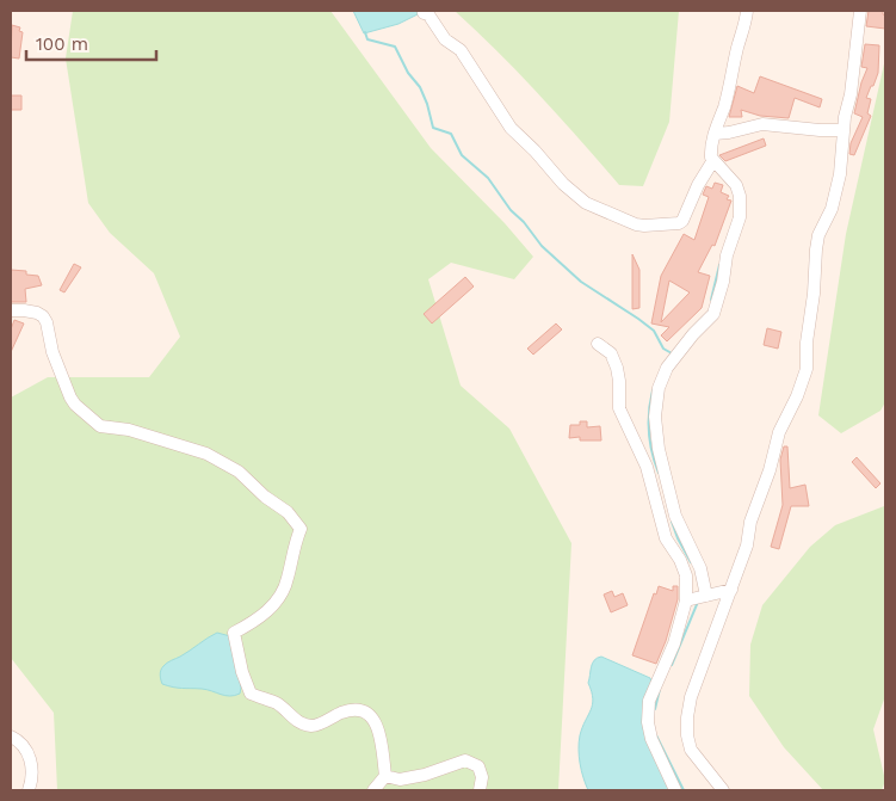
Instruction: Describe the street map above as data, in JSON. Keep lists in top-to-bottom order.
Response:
{
  "scale_bar": "100 m"
}
